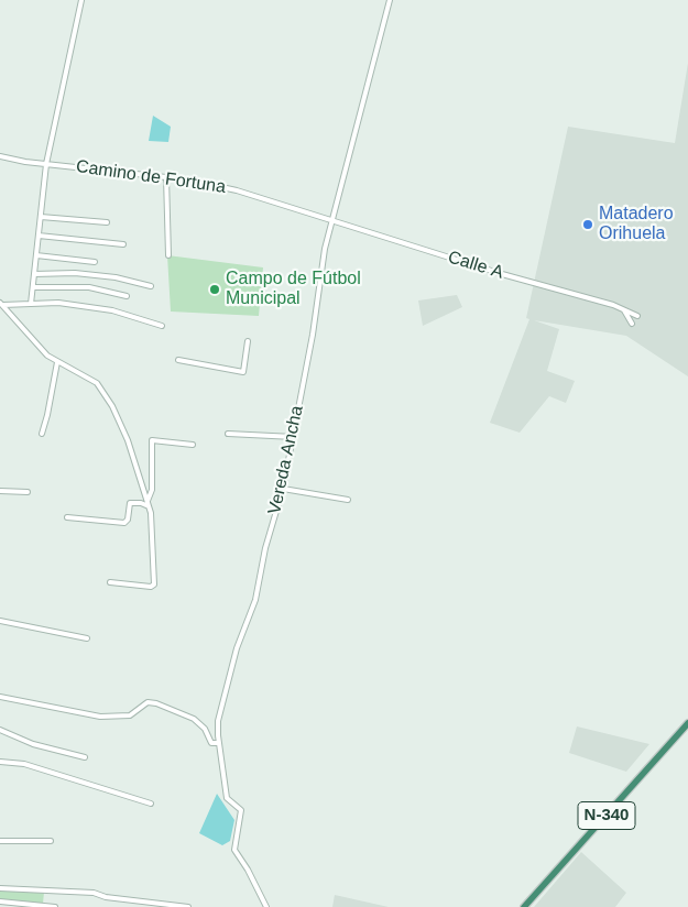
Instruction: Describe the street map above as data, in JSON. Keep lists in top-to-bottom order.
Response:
{
  "streets": {
    "highway": ["N-340"],
    "street": ["Camino de Fortuna", "Calle A", "Vereda Ancha"]
  },
  "crossings": [
    ["Camino de Fortuna", "Calle A"],
    ["Camino de Fortuna", "Vereda Ancha"],
    ["Calle A", "Vereda Ancha"]
  ],
  "places": ["Matadero Orihuela", "Campo de Fútbol Municipal"]
}
